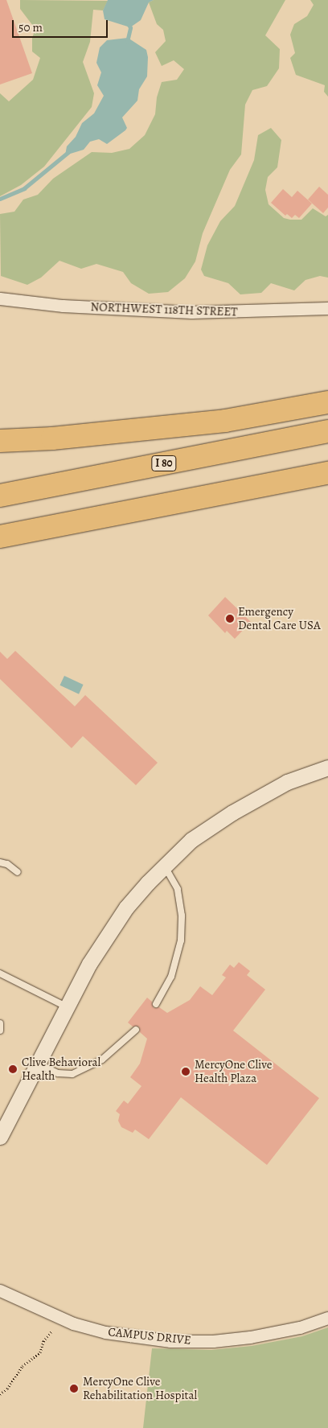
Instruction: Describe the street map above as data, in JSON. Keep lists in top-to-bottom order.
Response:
{
  "streets": {
    "highway": ["I 80"],
    "street": ["NORTHWEST 118TH STREET", "CAMPUS DRIVE"]
  },
  "places": [
    "Emergency Dental Care USA",
    "Clive Behavioral Health",
    "MercyOne Clive Health Plaza",
    "MercyOne Clive Rehabilitation Hospital"
  ],
  "scale_bar": "50 m"
}
